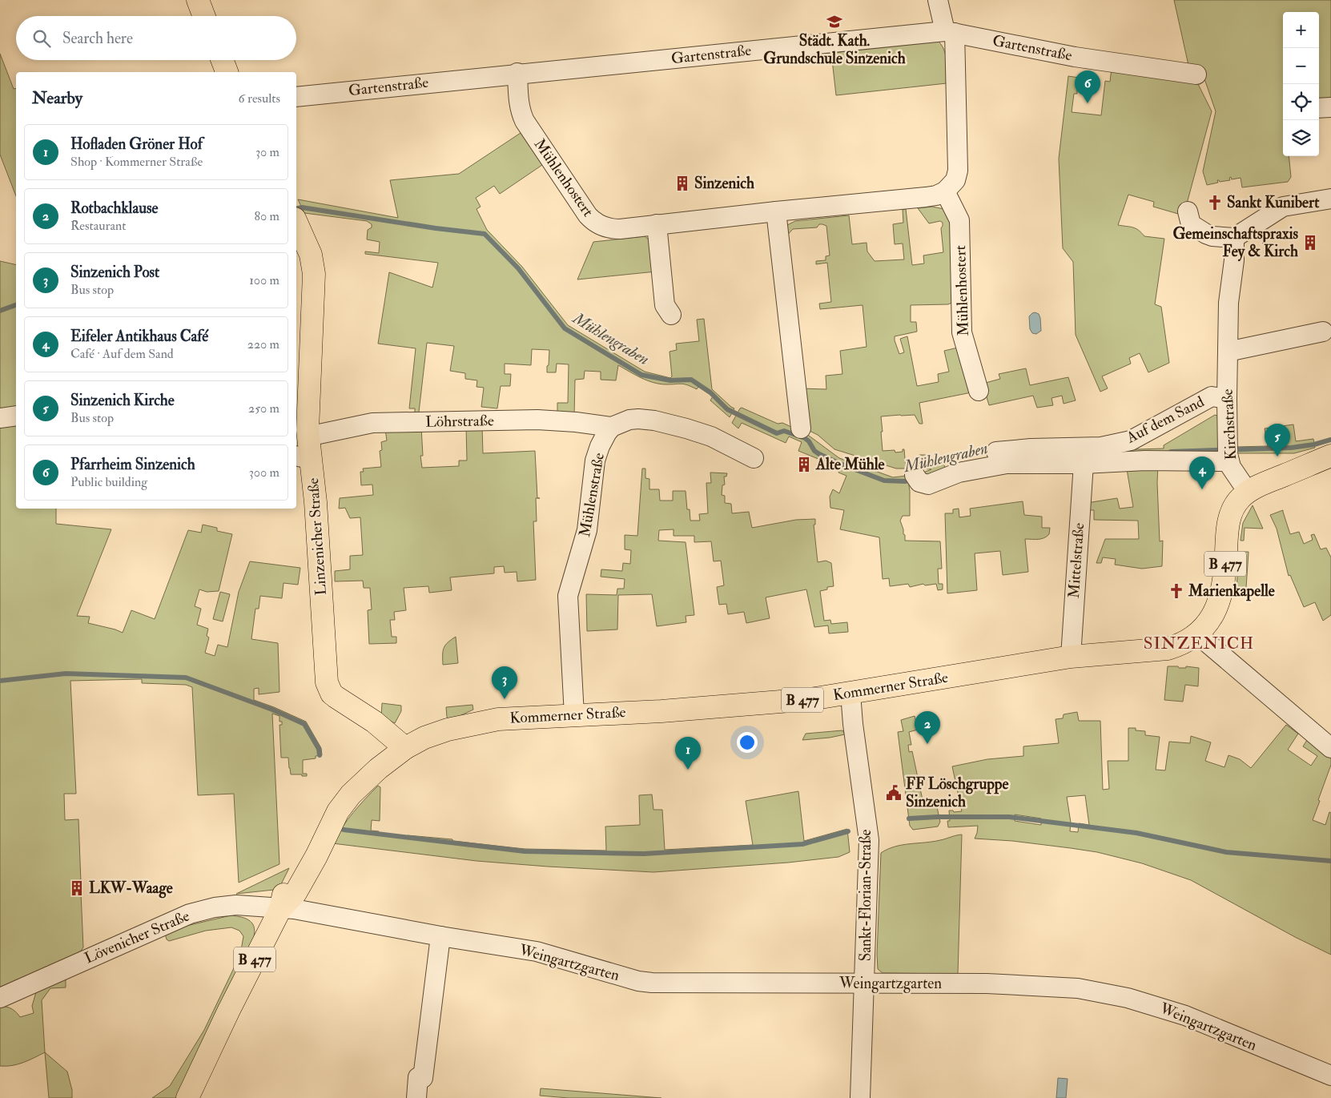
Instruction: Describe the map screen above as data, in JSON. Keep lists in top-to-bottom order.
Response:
{
  "streets": {
    "main road": ["Linzenicher Straße", "B 477", "Kommerner Straße"],
    "street": [
      "Gartenstraße",
      "Mühlenhostert",
      "Auf dem Sand",
      "Löhrstraße",
      "Kirchstraße",
      "Mühlenstraße",
      "Mittelstraße",
      "Sankt-Florian-Straße",
      "Lövenicher Straße",
      "Weingartzgarten"
    ]
  },
  "crossings": [
    ["Gartenstraße", "Mühlenhostert"],
    ["Auf dem Sand", "Kirchstraße"],
    ["Auf dem Sand", "Mittelstraße"],
    ["Löhrstraße", "Mühlenstraße"],
    ["Löhrstraße", "Linzenicher Straße"],
    ["Kirchstraße", "Kommerner Straße"],
    ["Mühlenstraße", "Kommerner Straße"],
    ["Linzenicher Straße", "Kommerner Straße"],
    ["Mittelstraße", "Kommerner Straße"],
    ["Kommerner Straße", "Sankt-Florian-Straße"],
    ["Kommerner Straße", "Lövenicher Straße"],
    ["Kommerner Straße", "Weingartzgarten"],
    ["Sankt-Florian-Straße", "Weingartzgarten"],
    ["Lövenicher Straße", "Weingartzgarten"]
  ],
  "districts": ["SINZENICH"],
  "water": ["Mühlengraben"],
  "places": {
    "school or university": ["Städt. Kath. Grundschule Sinzenich"],
    "building": [
      "Sinzenich",
      "Gemeinschaftspraxis Fey & Kirch",
      "Alte Mühle",
      "LKW-Waage"
    ],
    "church": ["Sankt Kunibert", "Marienkapelle"],
    "public building": ["FF Löschgruppe Sinzenich"]
  },
  "page": {
    "map_buttons": ["+", "−"],
    "search": "Search here",
    "pins": [
      "6",
      "5",
      "4",
      "3",
      "2",
      "1"
    ],
    "heading": ["Nearby", "6 results"],
    "list": [
      {
        "mark": "1",
        "name": "Hofladen Gröner Hof",
        "note": "Shop · Kommerner Straße",
        "value": "30 m"
      },
      {
        "mark": "2",
        "name": "Rotbachklause",
        "note": "Restaurant",
        "value": "80 m"
      },
      {
        "mark": "3",
        "name": "Sinzenich Post",
        "note": "Bus stop",
        "value": "100 m"
      },
      {
        "mark": "4",
        "name": "Eifeler Antikhaus Café",
        "note": "Café · Auf dem Sand",
        "value": "220 m"
      },
      {
        "mark": "5",
        "name": "Sinzenich Kirche",
        "note": "Bus stop",
        "value": "250 m"
      },
      {
        "mark": "6",
        "name": "Pfarrheim Sinzenich",
        "note": "Public building",
        "value": "300 m"
      }
    ]
  }
}
